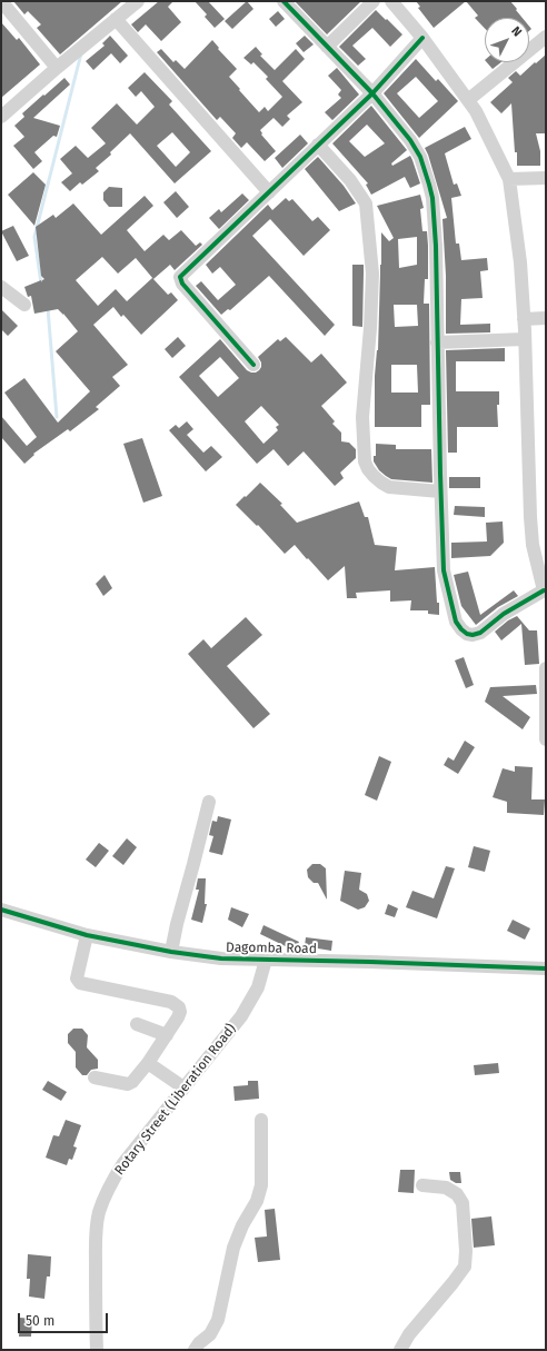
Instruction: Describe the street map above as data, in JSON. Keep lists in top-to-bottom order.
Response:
{
  "streets": {
    "street": ["Dagomba Road", "Rotary Street (Liberation Road)"]
  },
  "crossings": [
    ["Dagomba Road", "Rotary Street (Liberation Road)"]
  ],
  "scale_bar": "50 m",
  "north": "top right"
}
